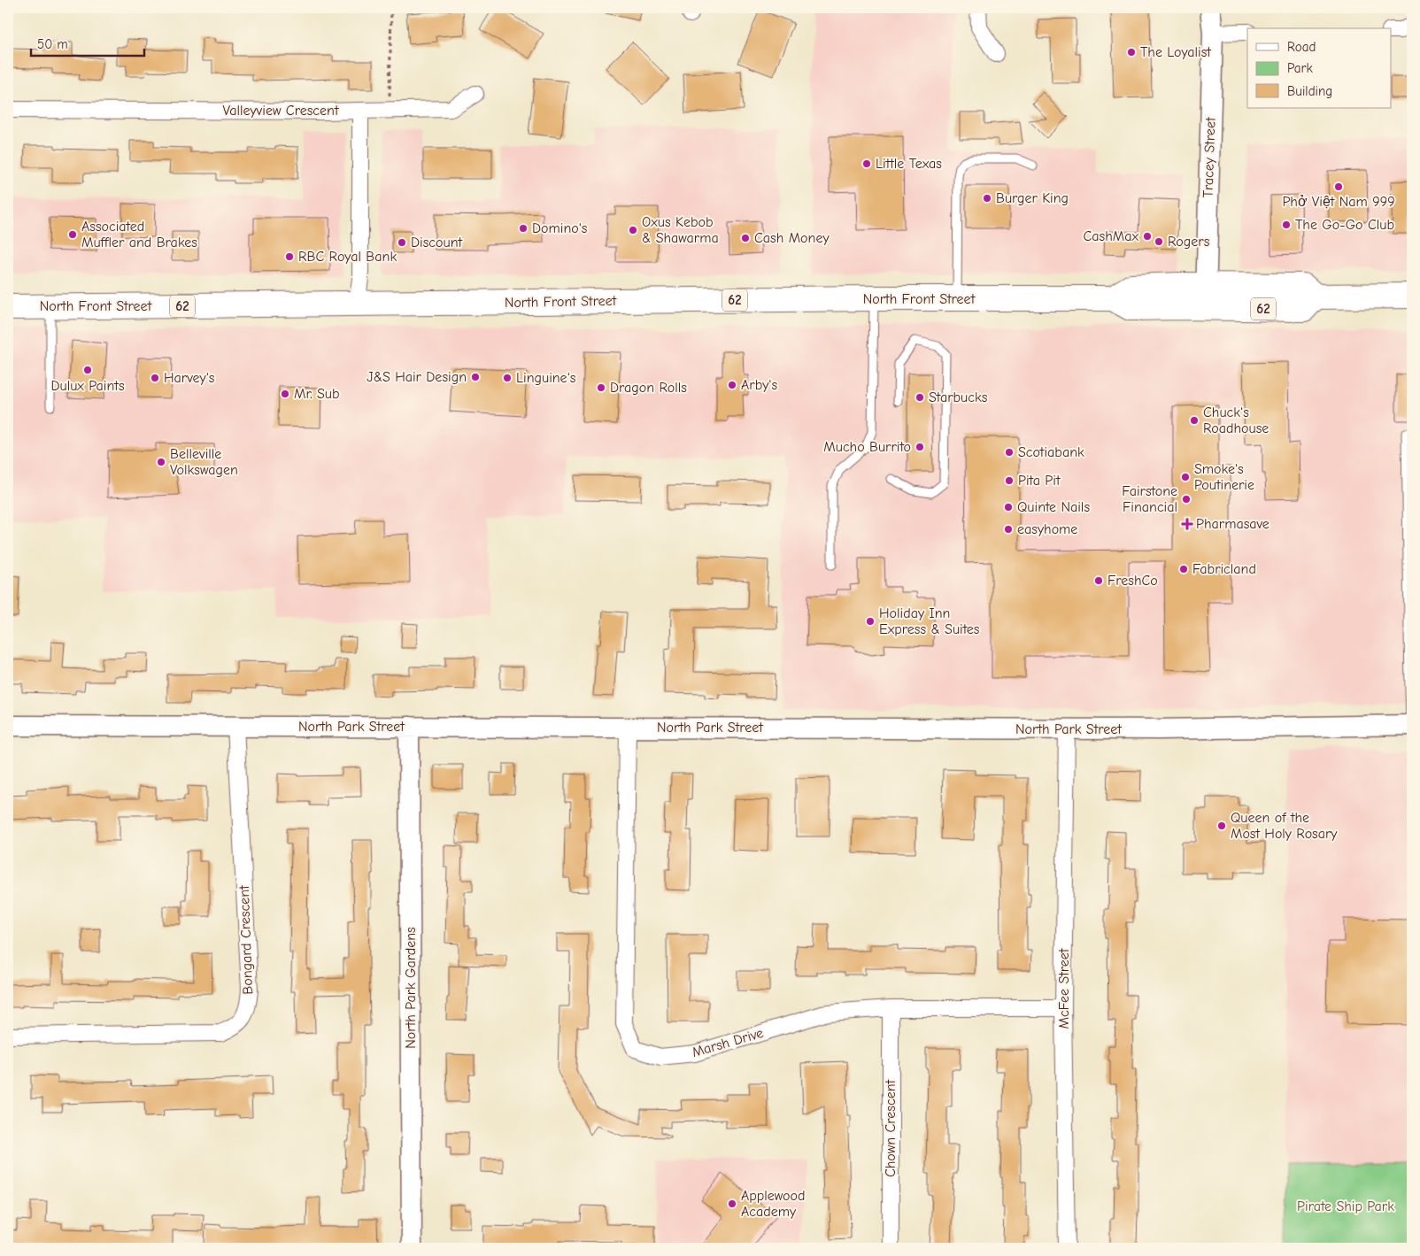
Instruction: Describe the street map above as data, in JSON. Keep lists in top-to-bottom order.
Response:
{
  "streets": {
    "main road": ["North Front Street", "62"],
    "street": [
      "Valleyview Crescent",
      "Tracey Street",
      "North Park Street",
      "Bongard Crescent",
      "North Park Gardens",
      "McFee Street",
      "Marsh Drive",
      "Chown Crescent"
    ]
  },
  "crossings": [
    ["Valleyview Crescent", "North Front Street"],
    ["Tracey Street", "North Front Street"],
    ["North Park Street", "Bongard Crescent"],
    ["North Park Street", "North Park Gardens"],
    ["North Park Street", "McFee Street"],
    ["North Park Street", "Marsh Drive"],
    ["McFee Street", "Marsh Drive"],
    ["Marsh Drive", "Chown Crescent"]
  ],
  "parks": ["Pirate Ship Park"],
  "places": {
    "other": [
      "The Loyalist",
      "Little Texas",
      "Phở Việt Nam 999",
      "Burger King",
      "The Go-Go Club",
      "Domino's",
      "Oxus Kebob & Shawarma",
      "Associated Muffler and Brakes",
      "CashMax",
      "Cash Money",
      "Rogers",
      "Discount",
      "RBC Royal Bank",
      "Dulux Paints",
      "J&S Hair Design",
      "Harvey's",
      "Linguine's",
      "Arby's",
      "Dragon Rolls",
      "Mr. Sub",
      "Starbucks",
      "Chuck's Roadhouse",
      "Mucho Burrito",
      "Scotiabank",
      "Belleville Volkswagen",
      "Smoke's Poutinerie",
      "Pita Pit",
      "Fairstone Financial",
      "Quinte Nails",
      "easyhome",
      "Fabricland",
      "FreshCo",
      "Holiday Inn Express & Suites",
      "Queen of the Most Holy Rosary",
      "Applewood Academy"
    ],
    "health": ["Pharmasave"]
  },
  "legend": ["Road", "Park", "Building"],
  "scale_bar": "50 m"
}
